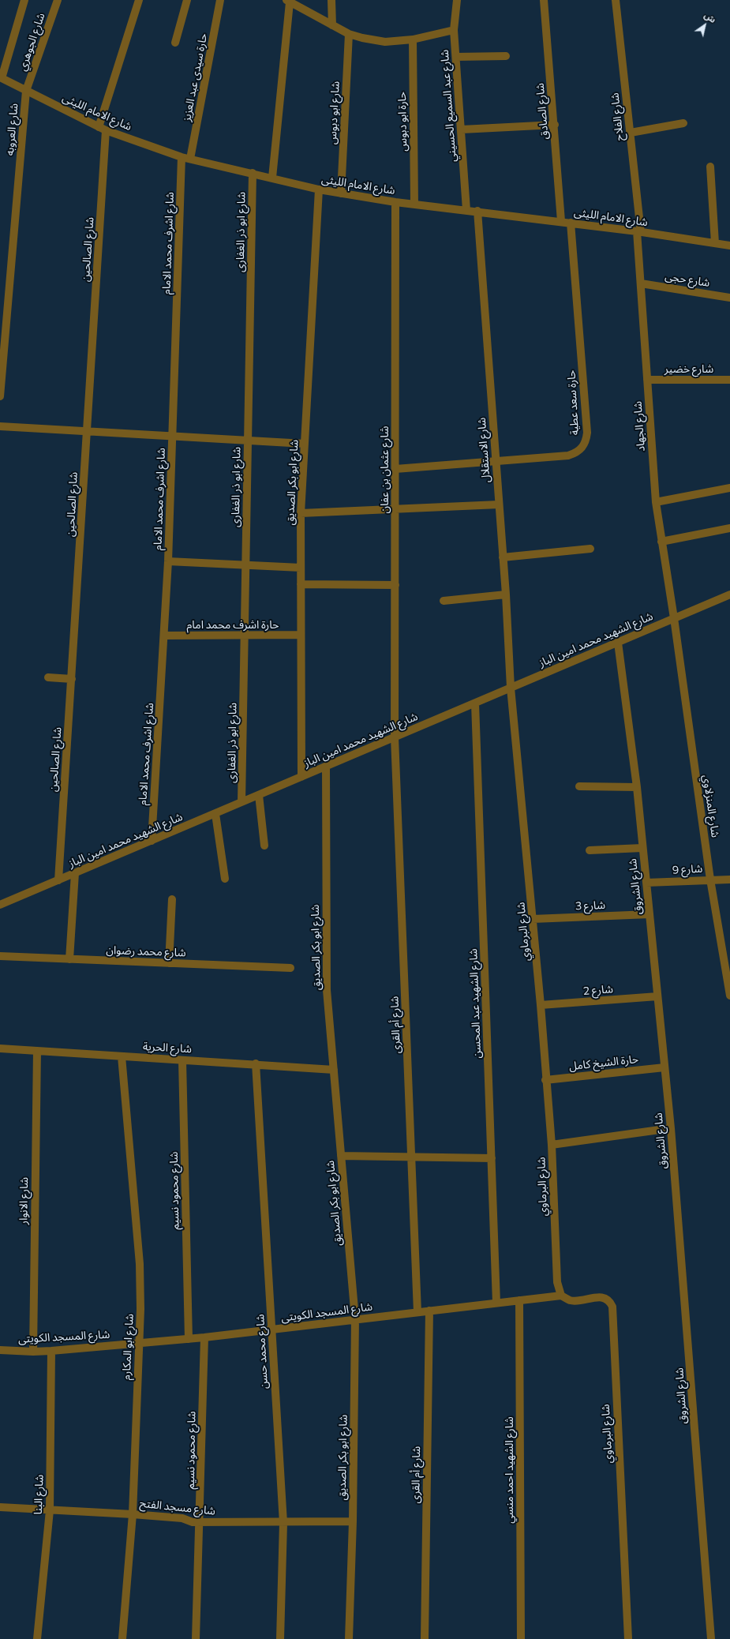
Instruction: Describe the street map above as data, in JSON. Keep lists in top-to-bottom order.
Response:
{
  "streets": {
    "street": [
      "شارع الجوهري",
      "حارة سيدى عبد العزيز",
      "شارع عبد السميع الحسيني",
      "شارع الصادق",
      "شارع الامام الليثى",
      "شارع ابو دبوس",
      "شارع الفلاح",
      "حارة ابو دبوس",
      "شارع العروبه",
      "شارع ابو ذر الغفارى",
      "شارع اشرف محمد الامام",
      "شارع الصالحين",
      "شارع حجى",
      "شارع خضير",
      "حارة سعد عطية",
      "شارع الجهاد",
      "شارع الاستقلال",
      "شارع عثمان بن عفان",
      "شارع ابو بكر الصديق",
      "حارة اشرف محمد امام",
      "شارع الشهيد محمد امين الباز",
      "شارع المنزلاوي",
      "شارع 9",
      "شارع الشروق",
      "شارع 3",
      "شارع البرماوي",
      "شارع محمد رضوان",
      "شارع 2",
      "شارع الشهيد عبد المحسن",
      "شارع أم القرى",
      "شارع الحرية",
      "حارة الشيخ كامل",
      "شارع محمود نسيم",
      "شارع الانوار",
      "شارع المسجد الكويتى",
      "شارع ابو المكارم",
      "شارع محمد حسن",
      "شارع الشهيد احمد منسي",
      "شارع البنا",
      "شارع مسجد الفتح"
    ]
  },
  "crossings": [
    ["شارع الجوهري", "شارع الامام الليثى"],
    ["شارع الجوهري", "شارع العروبه"],
    ["حارة سيدى عبد العزيز", "شارع الامام الليثى"],
    ["شارع عبد السميع الحسيني", "شارع الامام الليثى"],
    ["شارع الصادق", "شارع الامام الليثى"],
    ["شارع الامام الليثى", "شارع ابو دبوس"],
    ["شارع الامام الليثى", "شارع الفلاح"],
    ["شارع الامام الليثى", "حارة ابو دبوس"],
    ["شارع الامام الليثى", "شارع العروبه"],
    ["شارع الامام الليثى", "شارع ابو ذر الغفارى"],
    ["شارع الامام الليثى", "شارع اشرف محمد الامام"],
    ["شارع الامام الليثى", "شارع الصالحين"],
    ["شارع الامام الليثى", "حارة سعد عطية"],
    ["شارع الامام الليثى", "شارع الجهاد"],
    ["شارع الامام الليثى", "شارع الاستقلال"],
    ["شارع الامام الليثى", "شارع عثمان بن عفان"],
    ["شارع الامام الليثى", "شارع ابو بكر الصديق"],
    ["شارع الفلاح", "شارع الجهاد"],
    ["شارع ابو ذر الغفارى", "حارة اشرف محمد امام"],
    ["شارع ابو ذر الغفارى", "شارع الشهيد محمد امين الباز"],
    ["شارع اشرف محمد الامام", "حارة اشرف محمد امام"],
    ["شارع اشرف محمد الامام", "شارع الشهيد محمد امين الباز"],
    ["شارع الصالحين", "شارع الشهيد محمد امين الباز"],
    ["شارع حجى", "شارع الجهاد"],
    ["شارع خضير", "شارع الجهاد"],
    ["حارة سعد عطية", "شارع الاستقلال"],
    ["حارة سعد عطية", "شارع عثمان بن عفان"],
    ["شارع الجهاد", "شارع الشهيد محمد امين الباز"],
    ["شارع الجهاد", "شارع المنزلاوي"],
    ["شارع الاستقلال", "شارع الشهيد محمد امين الباز"],
    ["شارع الاستقلال", "شارع البرماوي"],
    ["شارع عثمان بن عفان", "شارع الشهيد محمد امين الباز"],
    ["شارع عثمان بن عفان", "شارع أم القرى"],
    ["شارع ابو بكر الصديق", "حارة اشرف محمد امام"],
    ["شارع ابو بكر الصديق", "شارع الشهيد محمد امين الباز"],
    ["شارع ابو بكر الصديق", "شارع الحرية"],
    ["شارع ابو بكر الصديق", "شارع المسجد الكويتى"],
    ["شارع ابو بكر الصديق", "شارع مسجد الفتح"],
    ["شارع الشهيد محمد امين الباز", "شارع المنزلاوي"],
    ["شارع الشهيد محمد امين الباز", "شارع الشروق"],
    ["شارع الشهيد محمد امين الباز", "شارع البرماوي"],
    ["شارع الشهيد محمد امين الباز", "شارع الشهيد عبد المحسن"],
    ["شارع الشهيد محمد امين الباز", "شارع أم القرى"],
    ["شارع المنزلاوي", "شارع 9"],
    ["شارع 9", "شارع الشروق"],
    ["شارع الشروق", "شارع 3"],
    ["شارع الشروق", "شارع 2"],
    ["شارع الشروق", "حارة الشيخ كامل"],
    ["شارع 3", "شارع البرماوي"],
    ["شارع البرماوي", "شارع 2"],
    ["شارع البرماوي", "حارة الشيخ كامل"],
    ["شارع البرماوي", "شارع المسجد الكويتى"],
    ["شارع الشهيد عبد المحسن", "شارع المسجد الكويتى"],
    ["شارع أم القرى", "شارع المسجد الكويتى"],
    ["شارع الحرية", "شارع محمود نسيم"],
    ["شارع الحرية", "شارع الانوار"],
    ["شارع الحرية", "شارع ابو المكارم"],
    ["شارع الحرية", "شارع محمد حسن"],
    ["شارع محمود نسيم", "شارع المسجد الكويتى"],
    ["شارع محمود نسيم", "شارع مسجد الفتح"],
    ["شارع الانوار", "شارع المسجد الكويتى"],
    ["شارع المسجد الكويتى", "شارع ابو المكارم"],
    ["شارع المسجد الكويتى", "شارع محمد حسن"],
    ["شارع المسجد الكويتى", "شارع الشهيد احمد منسي"],
    ["شارع المسجد الكويتى", "شارع البنا"],
    ["شارع ابو المكارم", "شارع مسجد الفتح"],
    ["شارع محمد حسن", "شارع مسجد الفتح"],
    ["شارع البنا", "شارع مسجد الفتح"]
  ],
  "north": "top right"
}
